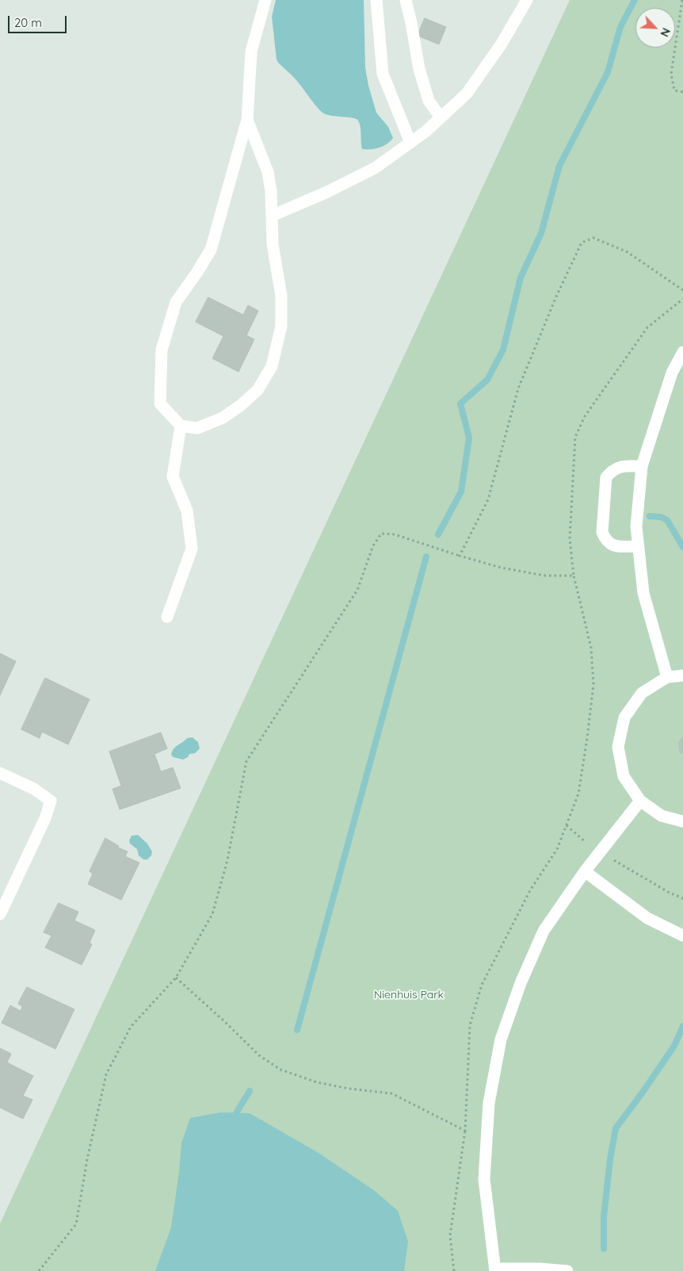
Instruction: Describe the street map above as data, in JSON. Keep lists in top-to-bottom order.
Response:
{
  "parks": ["Nienhuis Park"],
  "scale_bar": "20 m",
  "north": "bottom right"
}
